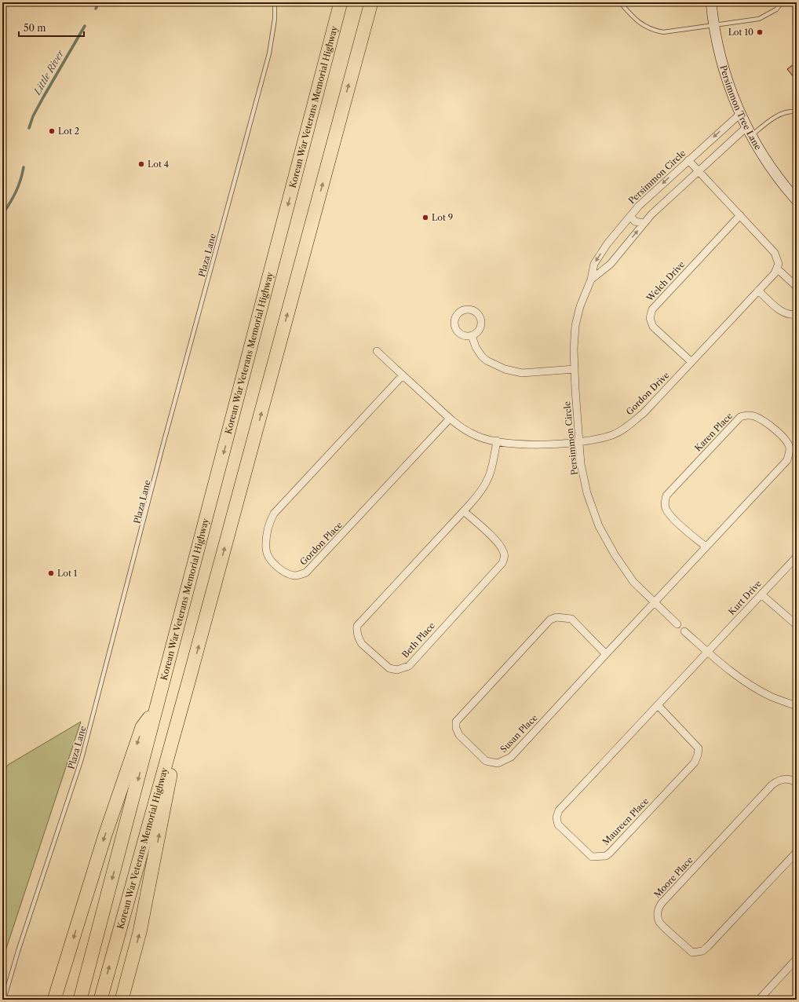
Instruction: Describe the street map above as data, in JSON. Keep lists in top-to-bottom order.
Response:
{
  "streets": {
    "highway": ["Korean War Veterans Memorial Highway"],
    "street": [
      "Persimmon Tree Lane",
      "Persimmon Circle",
      "Welch Drive",
      "Gordon Drive",
      "Karen Place",
      "Gordon Place",
      "Kurt Drive",
      "Beth Place",
      "Susan Place",
      "Maureen Place",
      "Moore Place"
    ],
    "lane": ["Plaza Lane"]
  },
  "crossings": [
    ["Persimmon Tree Lane", "Persimmon Circle"],
    ["Persimmon Circle", "Gordon Drive"],
    ["Persimmon Circle", "Karen Place"],
    ["Welch Drive", "Gordon Drive"],
    ["Gordon Drive", "Gordon Place"],
    ["Gordon Drive", "Beth Place"],
    ["Karen Place", "Susan Place"],
    ["Kurt Drive", "Maureen Place"]
  ],
  "water": ["Little River"],
  "places": [
    "Lot 10",
    "Lot 2",
    "Lot 4",
    "Lot 9",
    "Lot 1"
  ],
  "scale_bar": "50 m"
}
